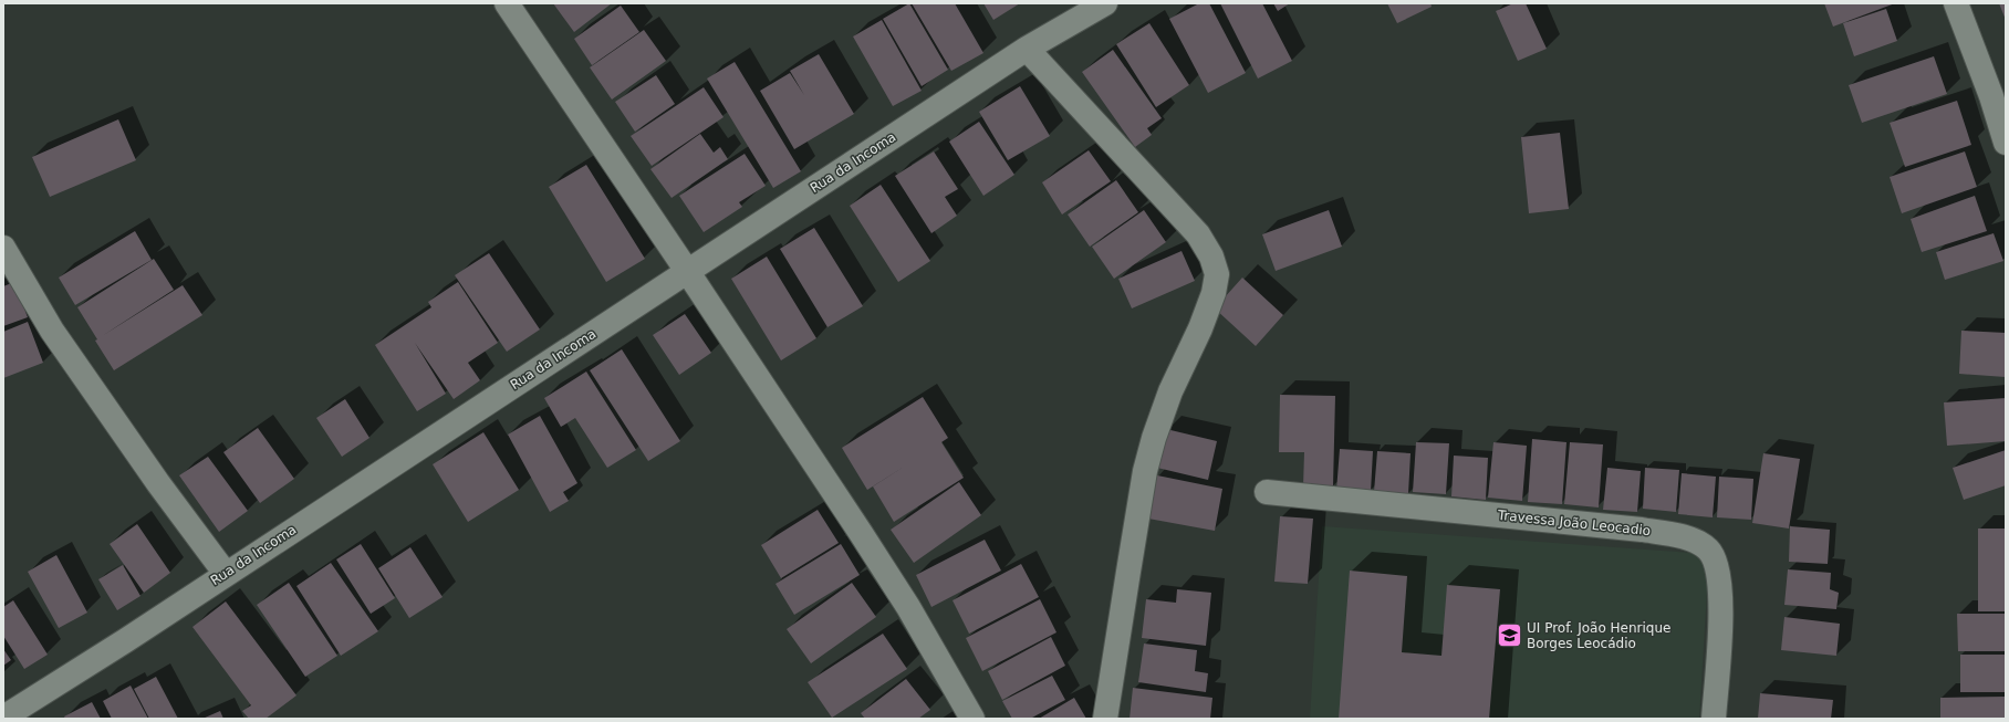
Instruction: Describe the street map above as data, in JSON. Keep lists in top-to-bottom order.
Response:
{
  "streets": {
    "street": ["Rua da Incoma", "Travessa João Leocadio"]
  },
  "places": {
    "school or university": ["UI Prof. João Henrique Borges Leocádio"]
  }
}
